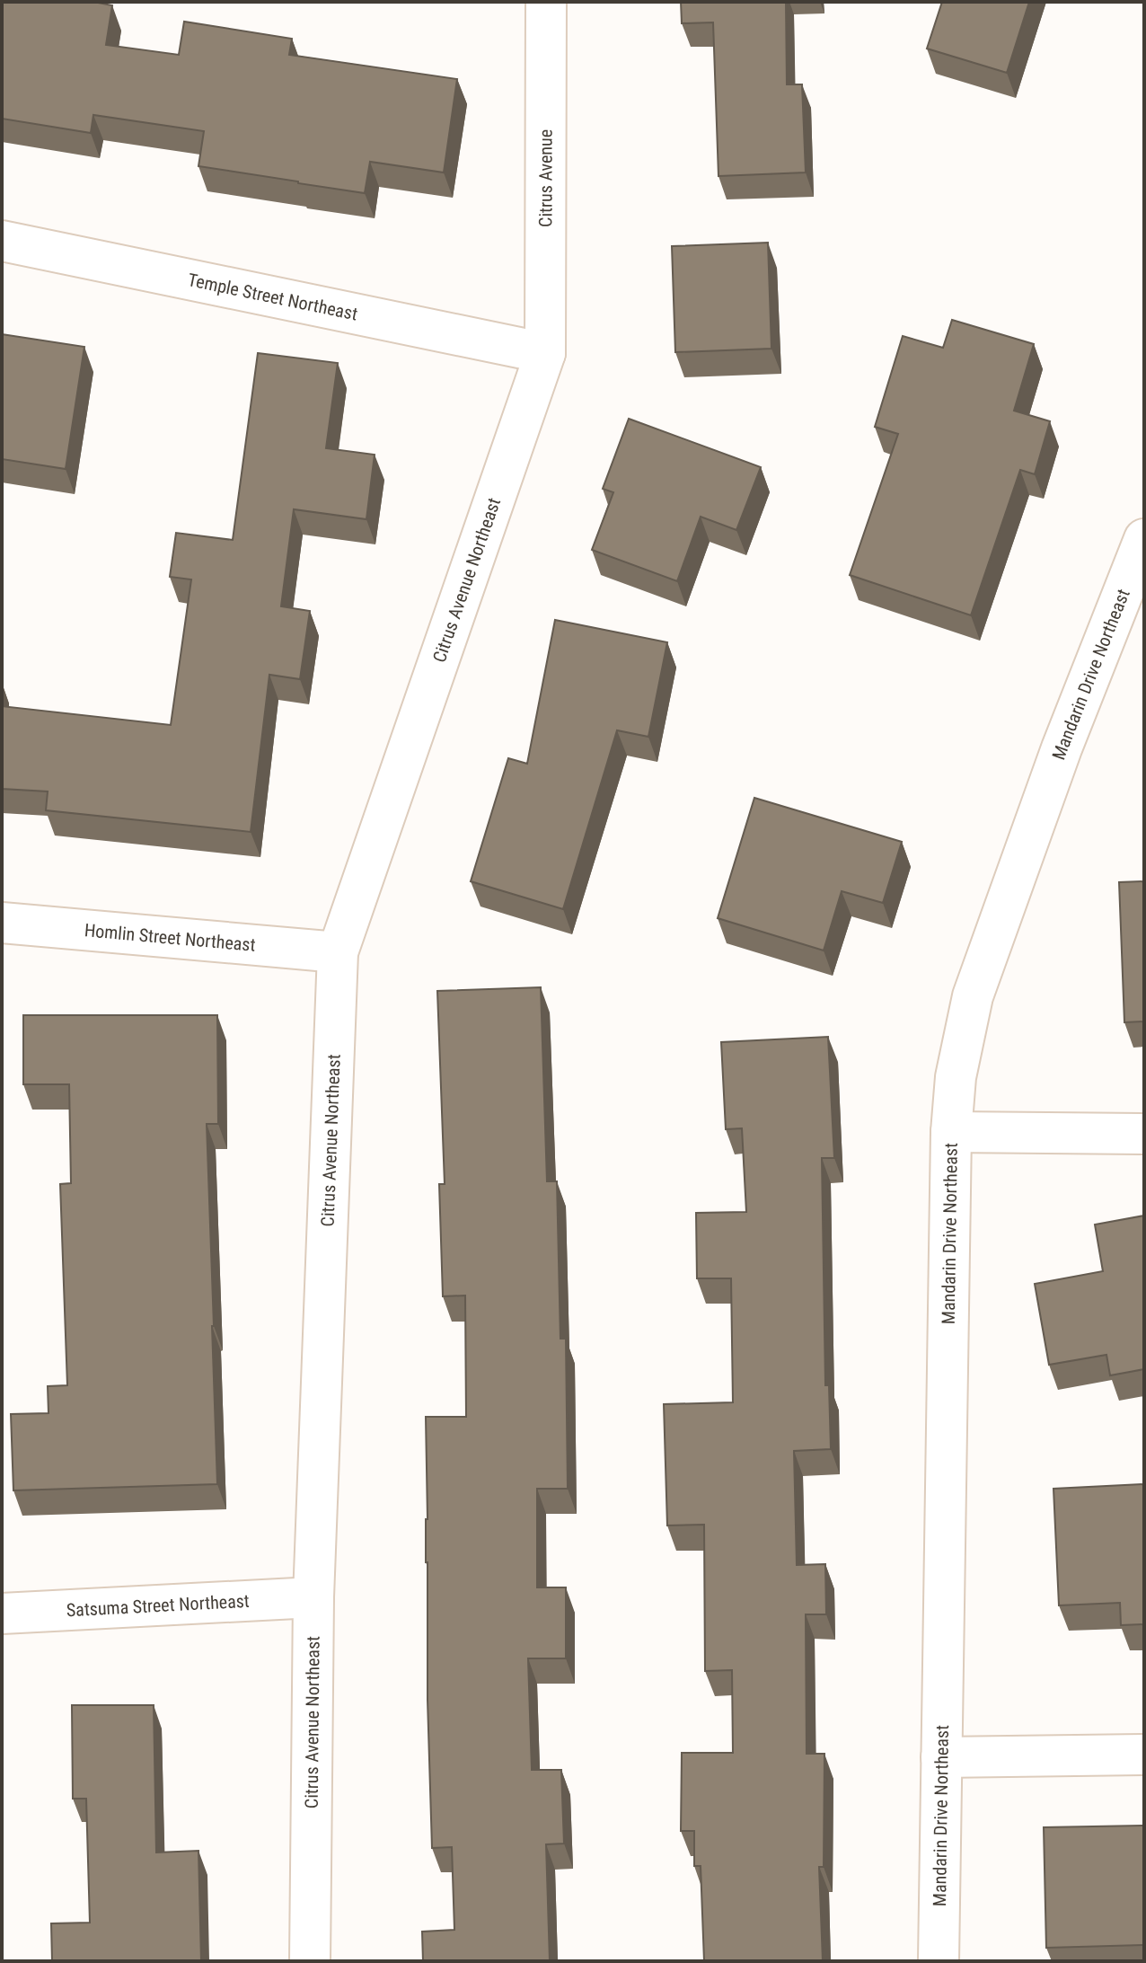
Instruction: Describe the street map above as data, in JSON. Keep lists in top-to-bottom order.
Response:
{
  "streets": {
    "street": [
      "Citrus Avenue",
      "Temple Street Northeast",
      "Citrus Avenue Northeast",
      "Mandarin Drive Northeast",
      "Homlin Street Northeast",
      "Satsuma Street Northeast"
    ]
  },
  "crossings": [
    ["Citrus Avenue", "Temple Street Northeast"],
    ["Citrus Avenue", "Citrus Avenue Northeast"],
    ["Temple Street Northeast", "Citrus Avenue Northeast"],
    ["Citrus Avenue Northeast", "Homlin Street Northeast"],
    ["Citrus Avenue Northeast", "Satsuma Street Northeast"]
  ]
}
